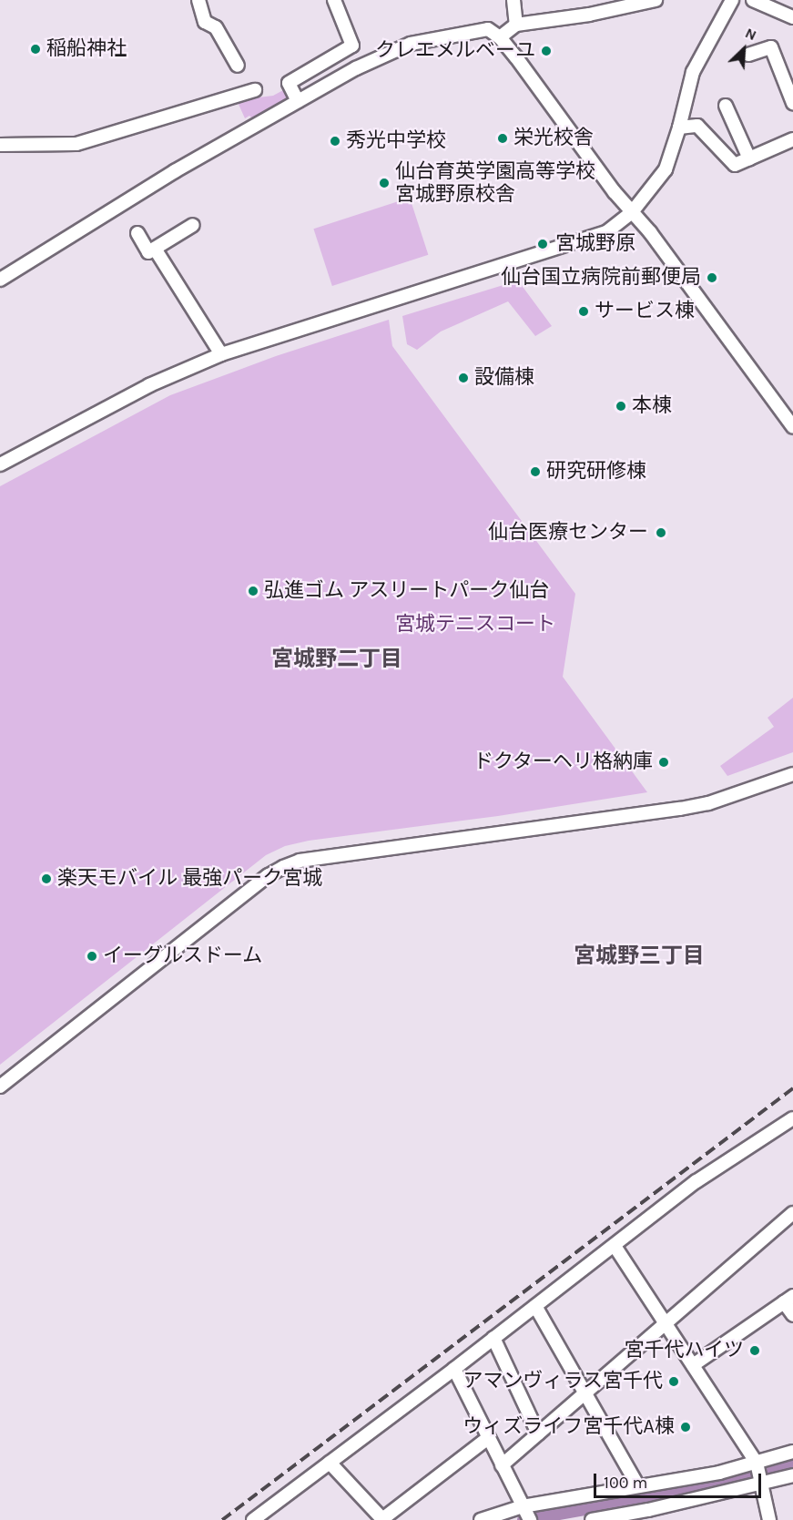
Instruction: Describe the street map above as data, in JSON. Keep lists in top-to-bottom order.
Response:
{
  "districts": ["宮城野二丁目", "宮城野三丁目"],
  "parks": ["宮城テニスコート"],
  "places": [
    "稲船神社",
    "クレエメルベーユ",
    "栄光校舎",
    "秀光中学校",
    "仙台育英学園高等学校 宮城野原校舎",
    "宮城野原",
    "仙台国立病院前郵便局",
    "サービス棟",
    "設備棟",
    "本棟",
    "研究研修棟",
    "仙台医療センター",
    "弘進ゴム アスリートパーク仙台",
    "ドクターヘリ格納庫",
    "楽天モバイル 最強パーク宮城",
    "イーグルスドーム",
    "宮千代ハイツ",
    "アマンヴィラス宮千代",
    "ウィズライフ宮千代A棟"
  ],
  "scale_bar": "100 m",
  "north": "top right"
}
